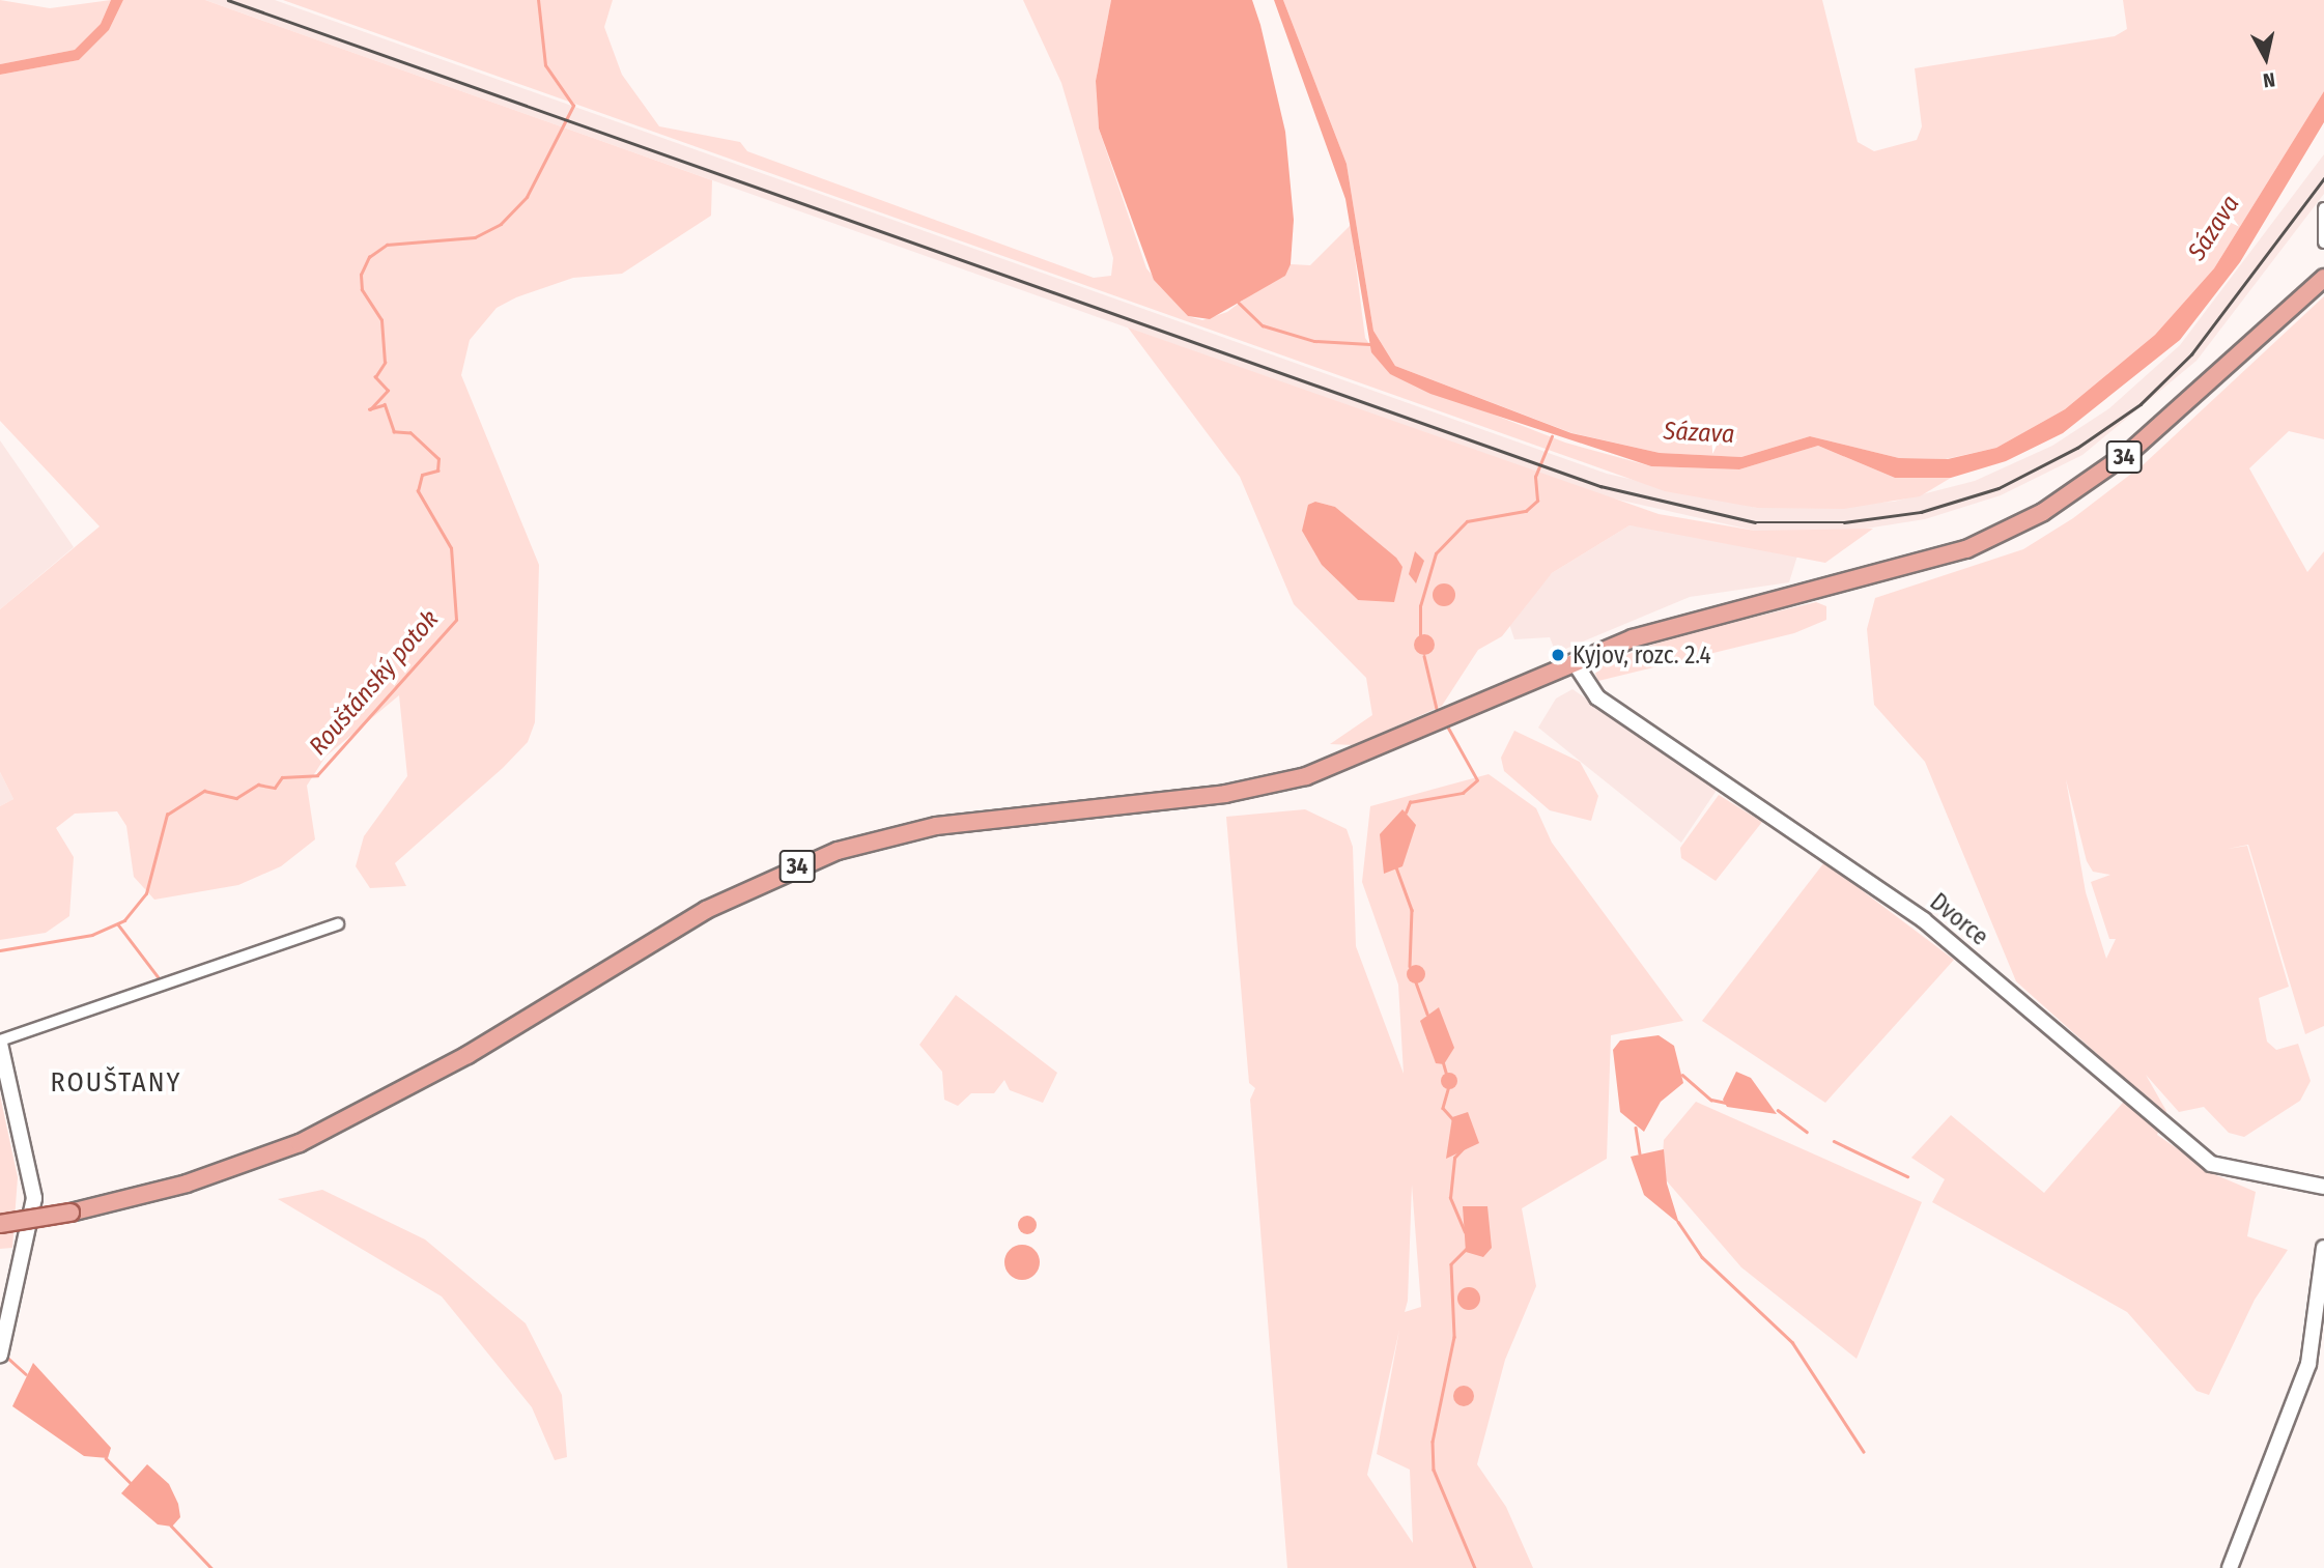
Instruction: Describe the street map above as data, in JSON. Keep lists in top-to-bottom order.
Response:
{
  "streets": {
    "main road": ["34"],
    "street": ["Dvorce"]
  },
  "crossings": [
    ["34", "Dvorce"]
  ],
  "districts": ["ROUŠTANY"],
  "water": ["Sázava", "Rouštánský potok"],
  "places": ["Kyjov, rozc. 2.4"],
  "north": "bottom"
}
